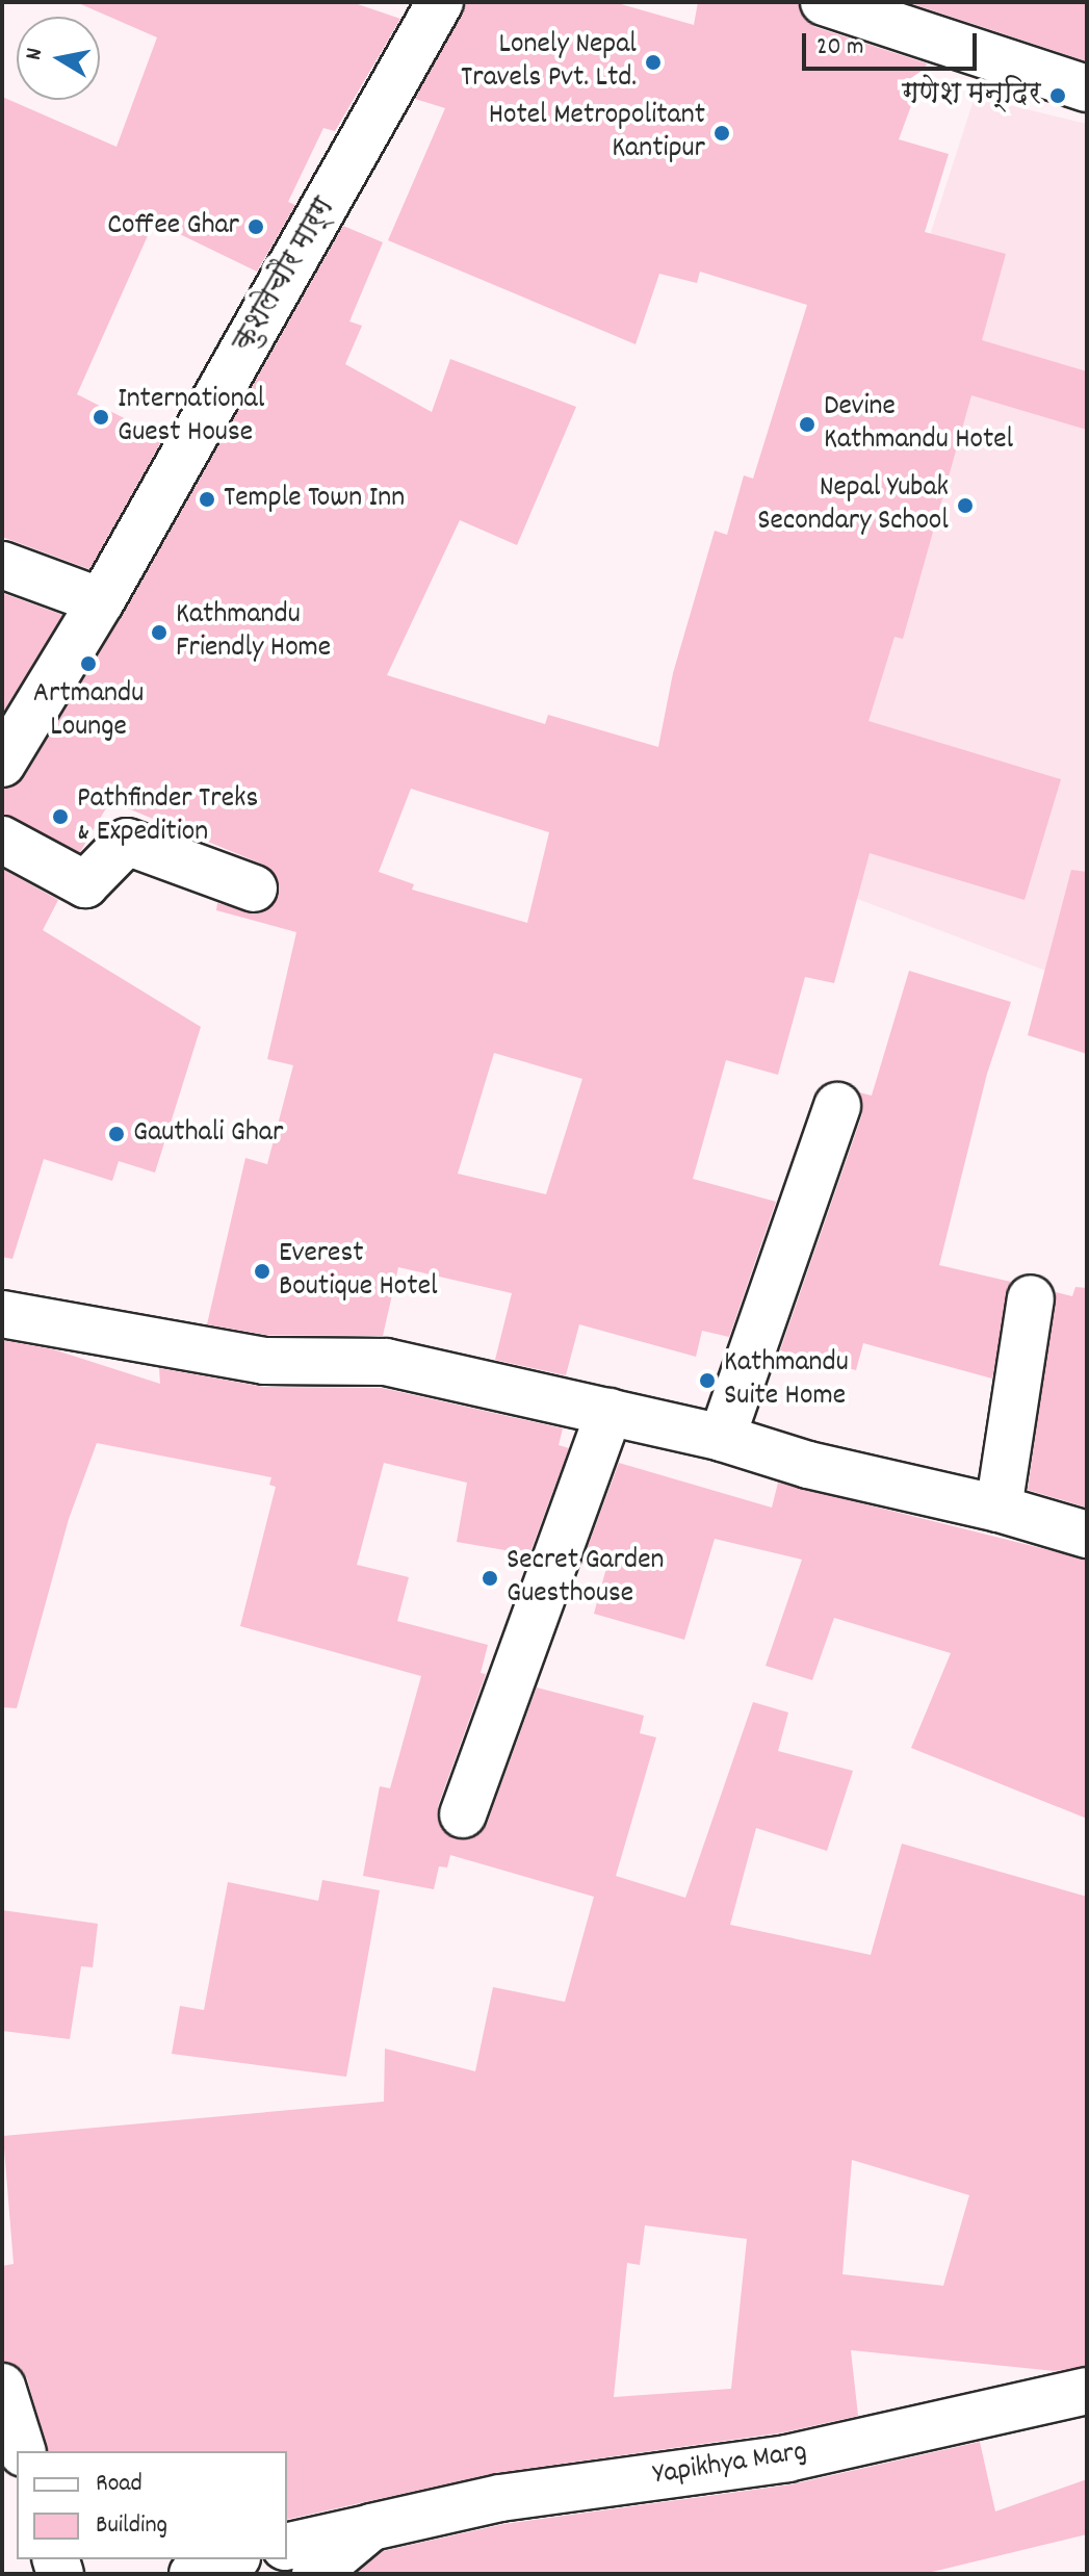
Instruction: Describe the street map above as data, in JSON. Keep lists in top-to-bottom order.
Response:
{
  "streets": {
    "street": ["कुशलेचौर मार्ग", "Yapikhya Marg"]
  },
  "places": [
    "Lonely Nepal Travels Pvt. Ltd.",
    "गणेश मन्दिर",
    "Hotel Metropolitant Kantipur",
    "Coffee Ghar",
    "International Guest House",
    "Devine Kathmandu Hotel",
    "Temple Town Inn",
    "Nepal Yubak Secondary School",
    "Kathmandu Friendly Home",
    "Artmandu Lounge",
    "Pathfinder Treks & Expedition",
    "Gauthali Ghar",
    "Everest Boutique Hotel",
    "Kathmandu Suite Home",
    "Secret Garden Guesthouse"
  ],
  "legend": ["Road", "Building"],
  "scale_bar": "20 m",
  "north": "left"
}
